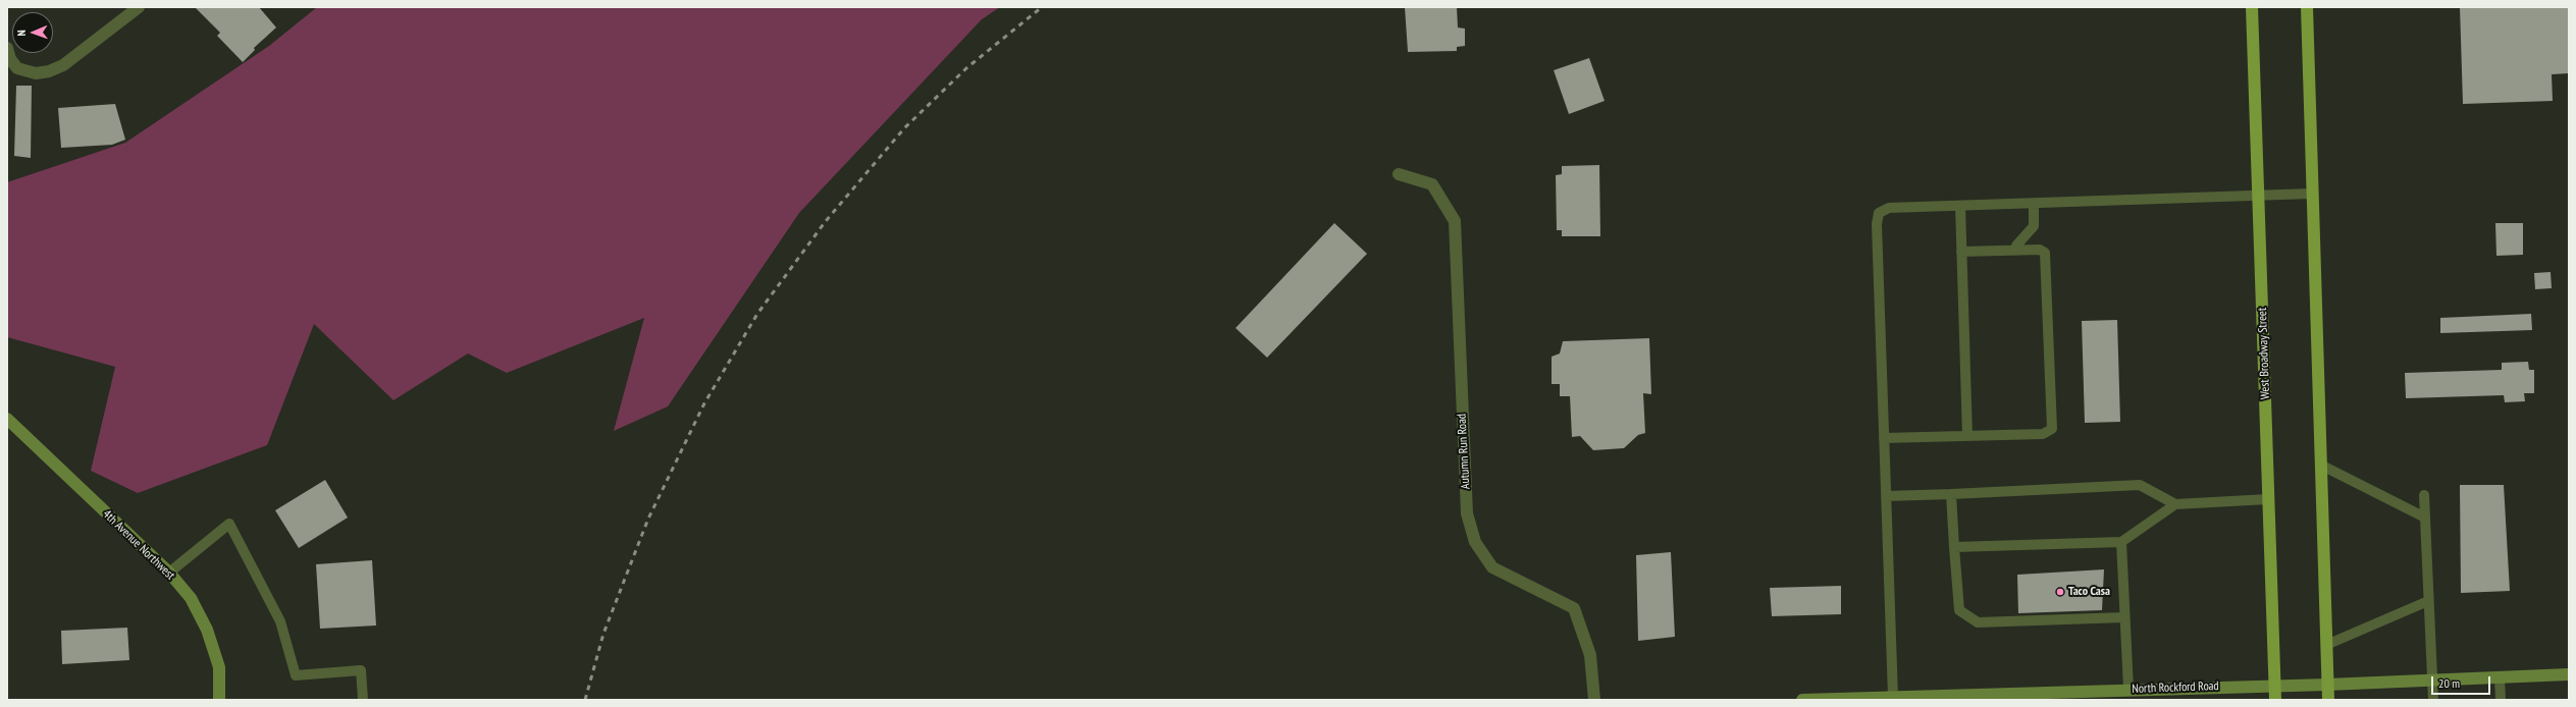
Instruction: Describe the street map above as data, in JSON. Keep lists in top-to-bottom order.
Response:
{
  "streets": {
    "main road": ["West Broadway Street"],
    "street": ["Autumn Run Road", "4th Avenue Northwest", "North Rockford Road"]
  },
  "crossings": [
    ["West Broadway Street", "North Rockford Road"]
  ],
  "places": ["Taco Casa"],
  "scale_bar": "20 m",
  "north": "left"
}
